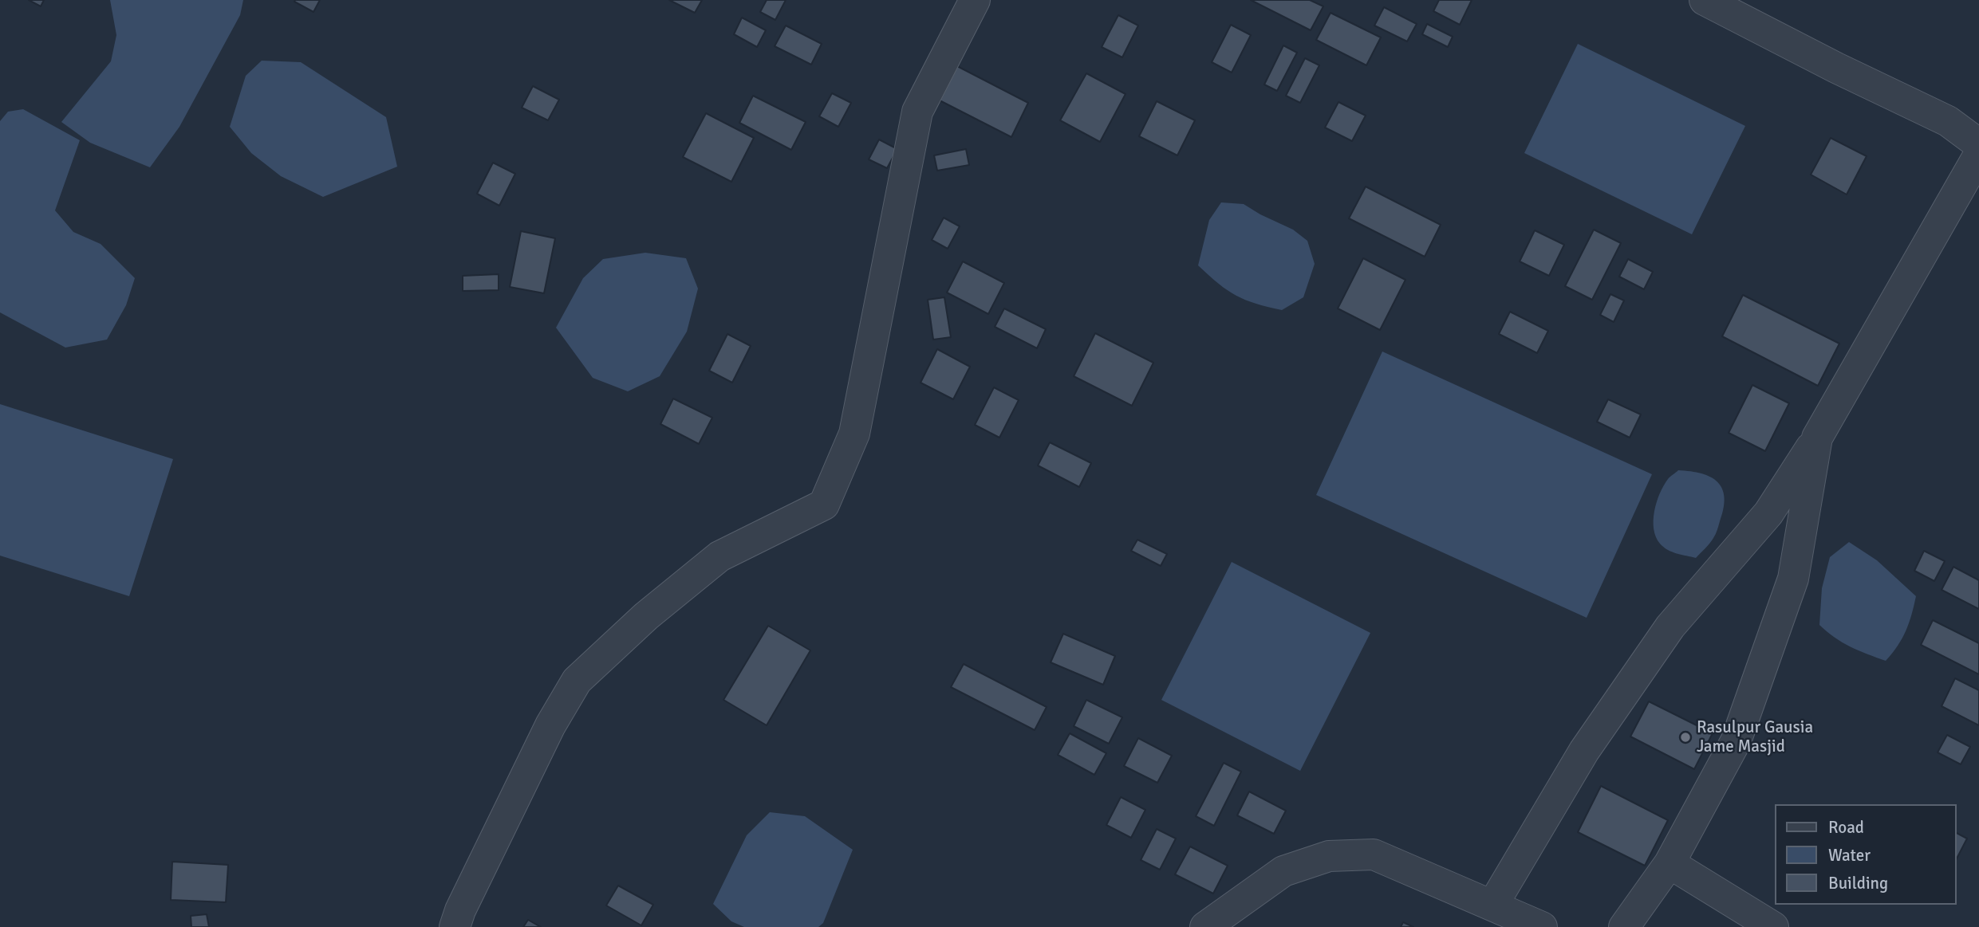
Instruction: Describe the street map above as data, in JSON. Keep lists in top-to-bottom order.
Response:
{
  "places": ["Rasulpur Gausia Jame Masjid"],
  "legend": ["Road", "Water", "Building"]
}
